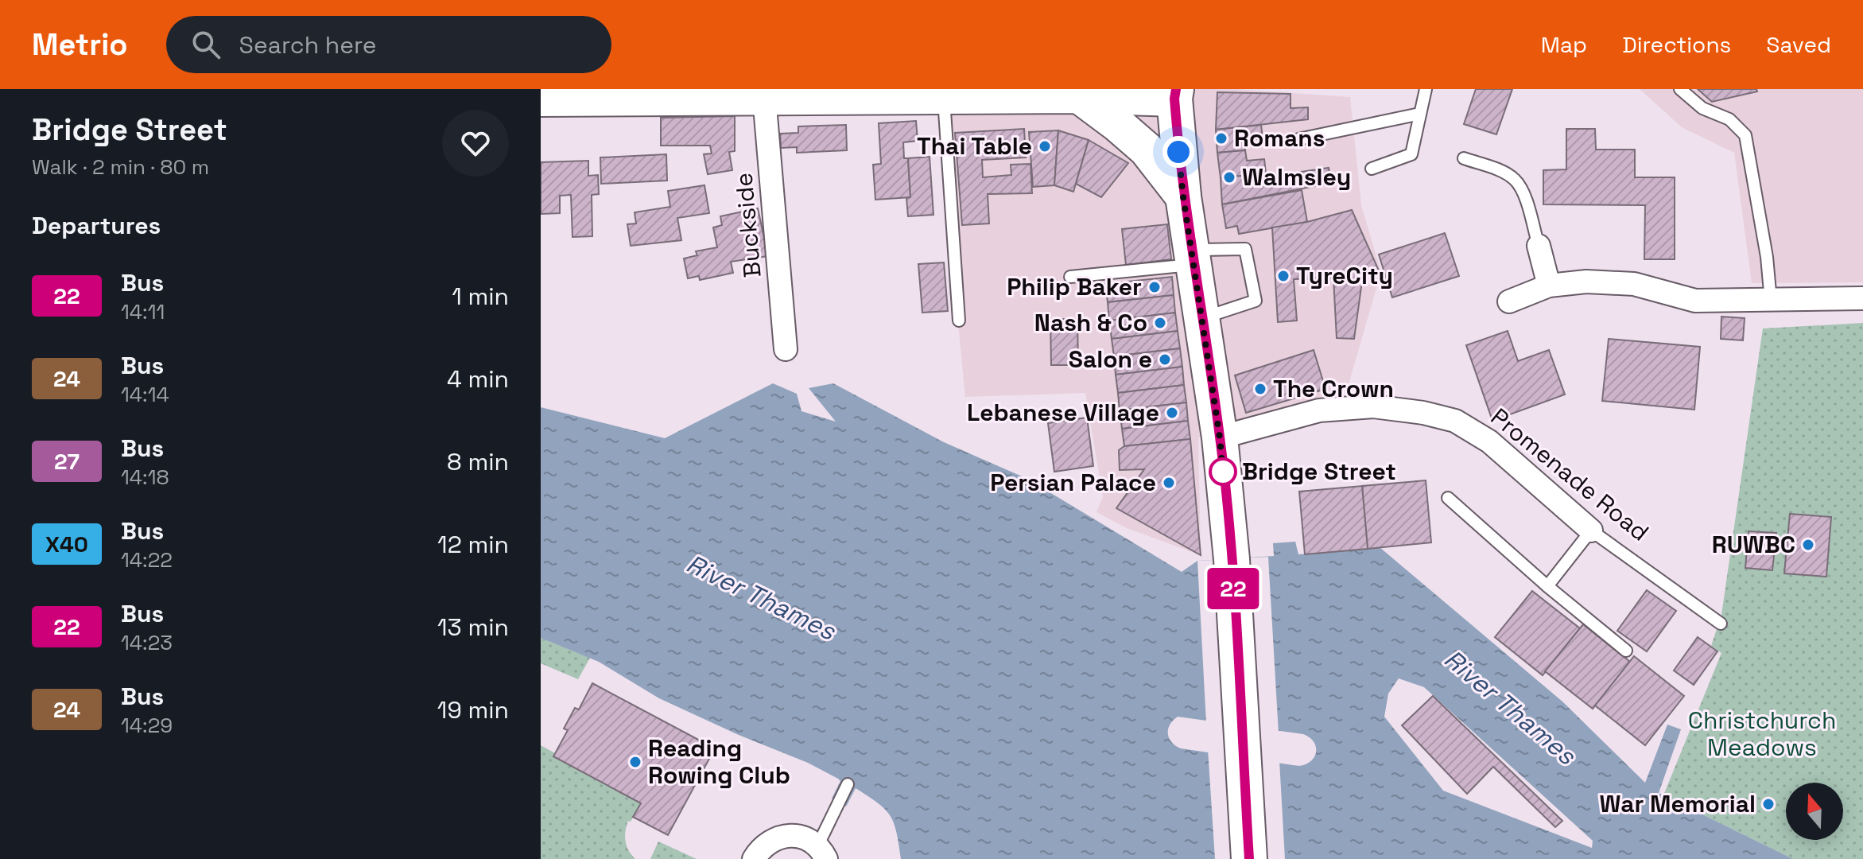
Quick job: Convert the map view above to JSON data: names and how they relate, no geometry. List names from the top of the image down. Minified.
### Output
{"streets":{"street":["Buckside","Promenade Road"]},"water":["River Thames"],"parks":["Christchurch Meadows"],"places":["Romans","Thai Table","Walmsley","TyreCity","Philip Baker","Nash & Co","Salon e","The Crown","Lebanese Village","Bridge Street","Persian Palace","RUWBC","Reading Rowing Club","War Memorial"],"lines":["bus line 22"],"north":"top","page":{"header":"Metrio","search":"Search here","nav":["Map","Directions","Saved"],"heading":[["Bridge Street","Walk · 2 min · 80 m"],"Departures"],"on_map":"22","list":[{"mark":"22","name":"Bus","note":"14:11","value":"1 min"},{"mark":"24","name":"Bus","note":"14:14","value":"4 min"},{"mark":"27","name":"Bus","note":"14:18","value":"8 min"},{"mark":"X40","name":"Bus","note":"14:22","value":"12 min"},{"mark":"22","name":"Bus","note":"14:23","value":"13 min"},{"mark":"24","name":"Bus","note":"14:29","value":"19 min"}]}}
